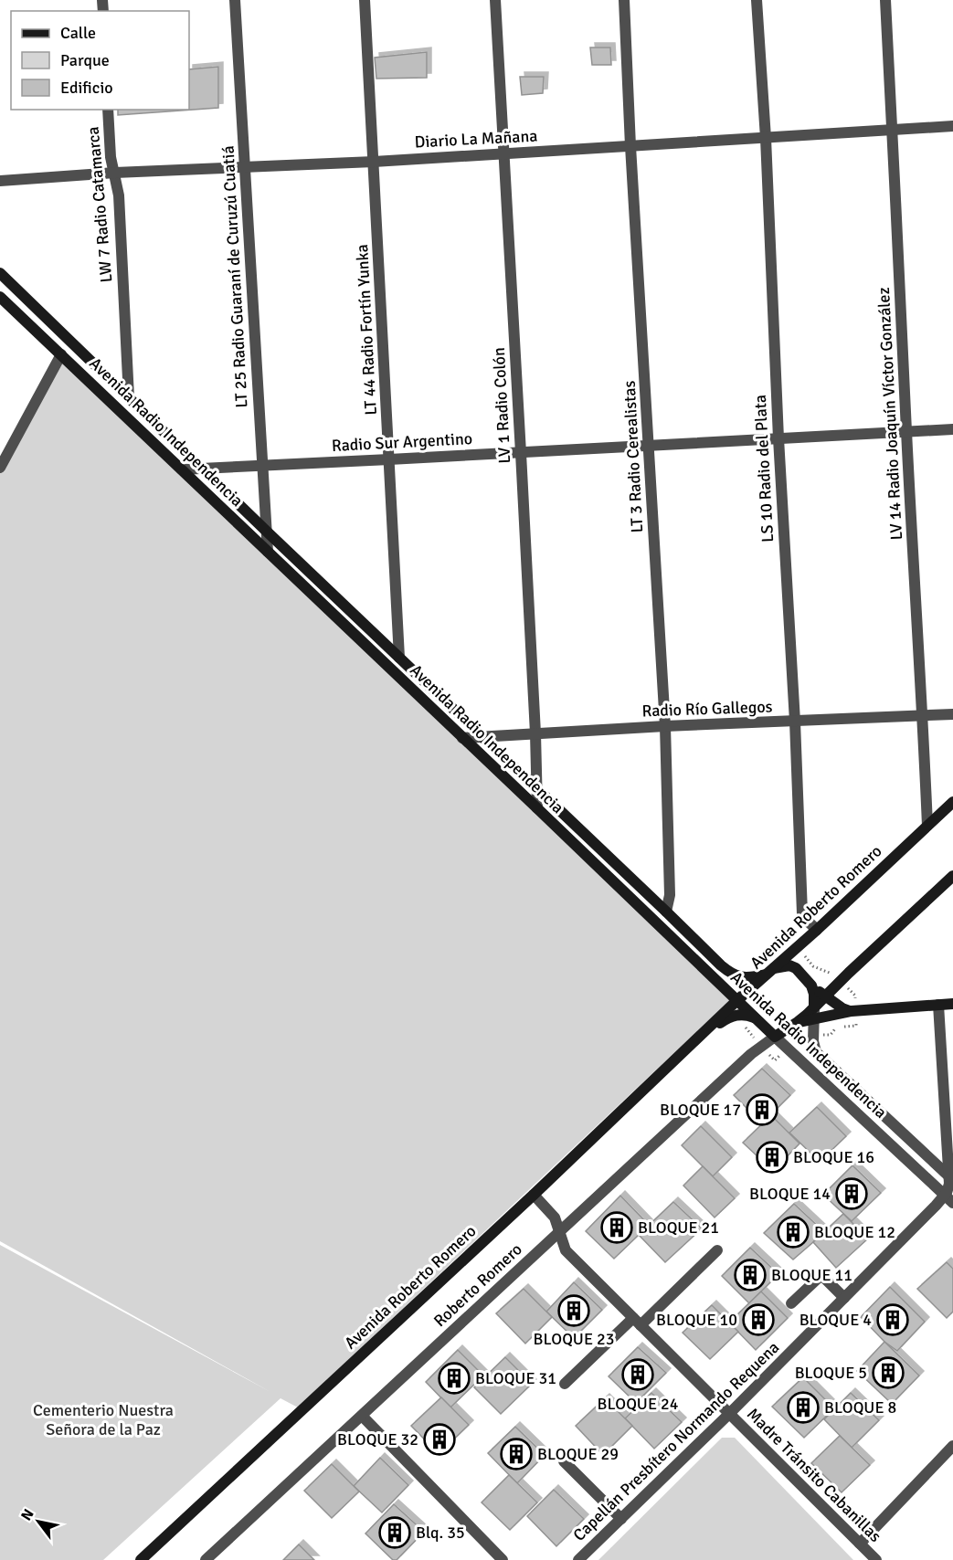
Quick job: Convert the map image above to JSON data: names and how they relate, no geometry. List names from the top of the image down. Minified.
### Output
{"streets":{"main road":["Avenida Radio Independencia","Avenida Roberto Romero"],"street":["Diario La Mañana","LW 7 Radio Catamarca","LT 25 Radio Guaraní de Curuzú Cuatiá","LT 44 Radio Fortín Yunka","LV 1 Radio Colón","LV 14 Radio Joaquín Víctor González","Radio Sur Argentino","LT 3 Radio Cerealistas","LS 10 Radio del Plata","Radio Río Gallegos","Roberto Romero","Capellán Presbítero Normando Requena","Madre Tránsito Cabanillas"]},"crossings":[["Diario La Mañana","LW 7 Radio Catamarca"],["Diario La Mañana","LT 25 Radio Guaraní de Curuzú Cuatiá"],["Diario La Mañana","LT 44 Radio Fortín Yunka"],["Diario La Mañana","LV 1 Radio Colón"],["Diario La Mañana","LV 14 Radio Joaquín Víctor González"],["Diario La Mañana","LT 3 Radio Cerealistas"],["Diario La Mañana","LS 10 Radio del Plata"],["LW 7 Radio Catamarca","Avenida Radio Independencia"],["LT 25 Radio Guaraní de Curuzú Cuatiá","Avenida Radio Independencia"],["LT 25 Radio Guaraní de Curuzú Cuatiá","Radio Sur Argentino"],["LT 44 Radio Fortín Yunka","Avenida Radio Independencia"],["LT 44 Radio Fortín Yunka","Radio Sur Argentino"],["LV 1 Radio Colón","Avenida Radio Independencia"],["LV 1 Radio Colón","Radio Sur Argentino"],["LV 1 Radio Colón","Radio Río Gallegos"],["LV 14 Radio Joaquín Víctor González","Radio Sur Argentino"],["LV 14 Radio Joaquín Víctor González","Radio Río Gallegos"],["LV 14 Radio Joaquín Víctor González","Avenida Roberto Romero"],["Avenida Radio Independencia","Radio Sur Argentino"],["Avenida Radio Independencia","LT 3 Radio Cerealistas"],["Avenida Radio Independencia","Radio Río Gallegos"],["Avenida Radio Independencia","Avenida Roberto Romero"],["Avenida Radio Independencia","Roberto Romero"],["Avenida Radio Independencia","Capellán Presbítero Normando Requena"],["Radio Sur Argentino","LT 3 Radio Cerealistas"],["Radio Sur Argentino","LS 10 Radio del Plata"],["LT 3 Radio Cerealistas","Radio Río Gallegos"],["LS 10 Radio del Plata","Radio Río Gallegos"],["LS 10 Radio del Plata","Avenida Roberto Romero"],["Avenida Roberto Romero","Roberto Romero"],["Avenida Roberto Romero","Madre Tránsito Cabanillas"],["Roberto Romero","Madre Tránsito Cabanillas"],["Capellán Presbítero Normando Requena","Madre Tránsito Cabanillas"]],"parks":["Cementerio Nuestra Señora de la Paz"],"places":{"building":["BLOQUE 17","BLOQUE 16","BLOQUE 14","BLOQUE 21","BLOQUE 12","BLOQUE 11","BLOQUE 23","BLOQUE 10","BLOQUE 4","BLOQUE 5","BLOQUE 24","BLOQUE 31","BLOQUE 8","BLOQUE 32","BLOQUE 29","Blq. 35"]},"legend":["Calle","Parque","Edificio"],"north":"top left"}
